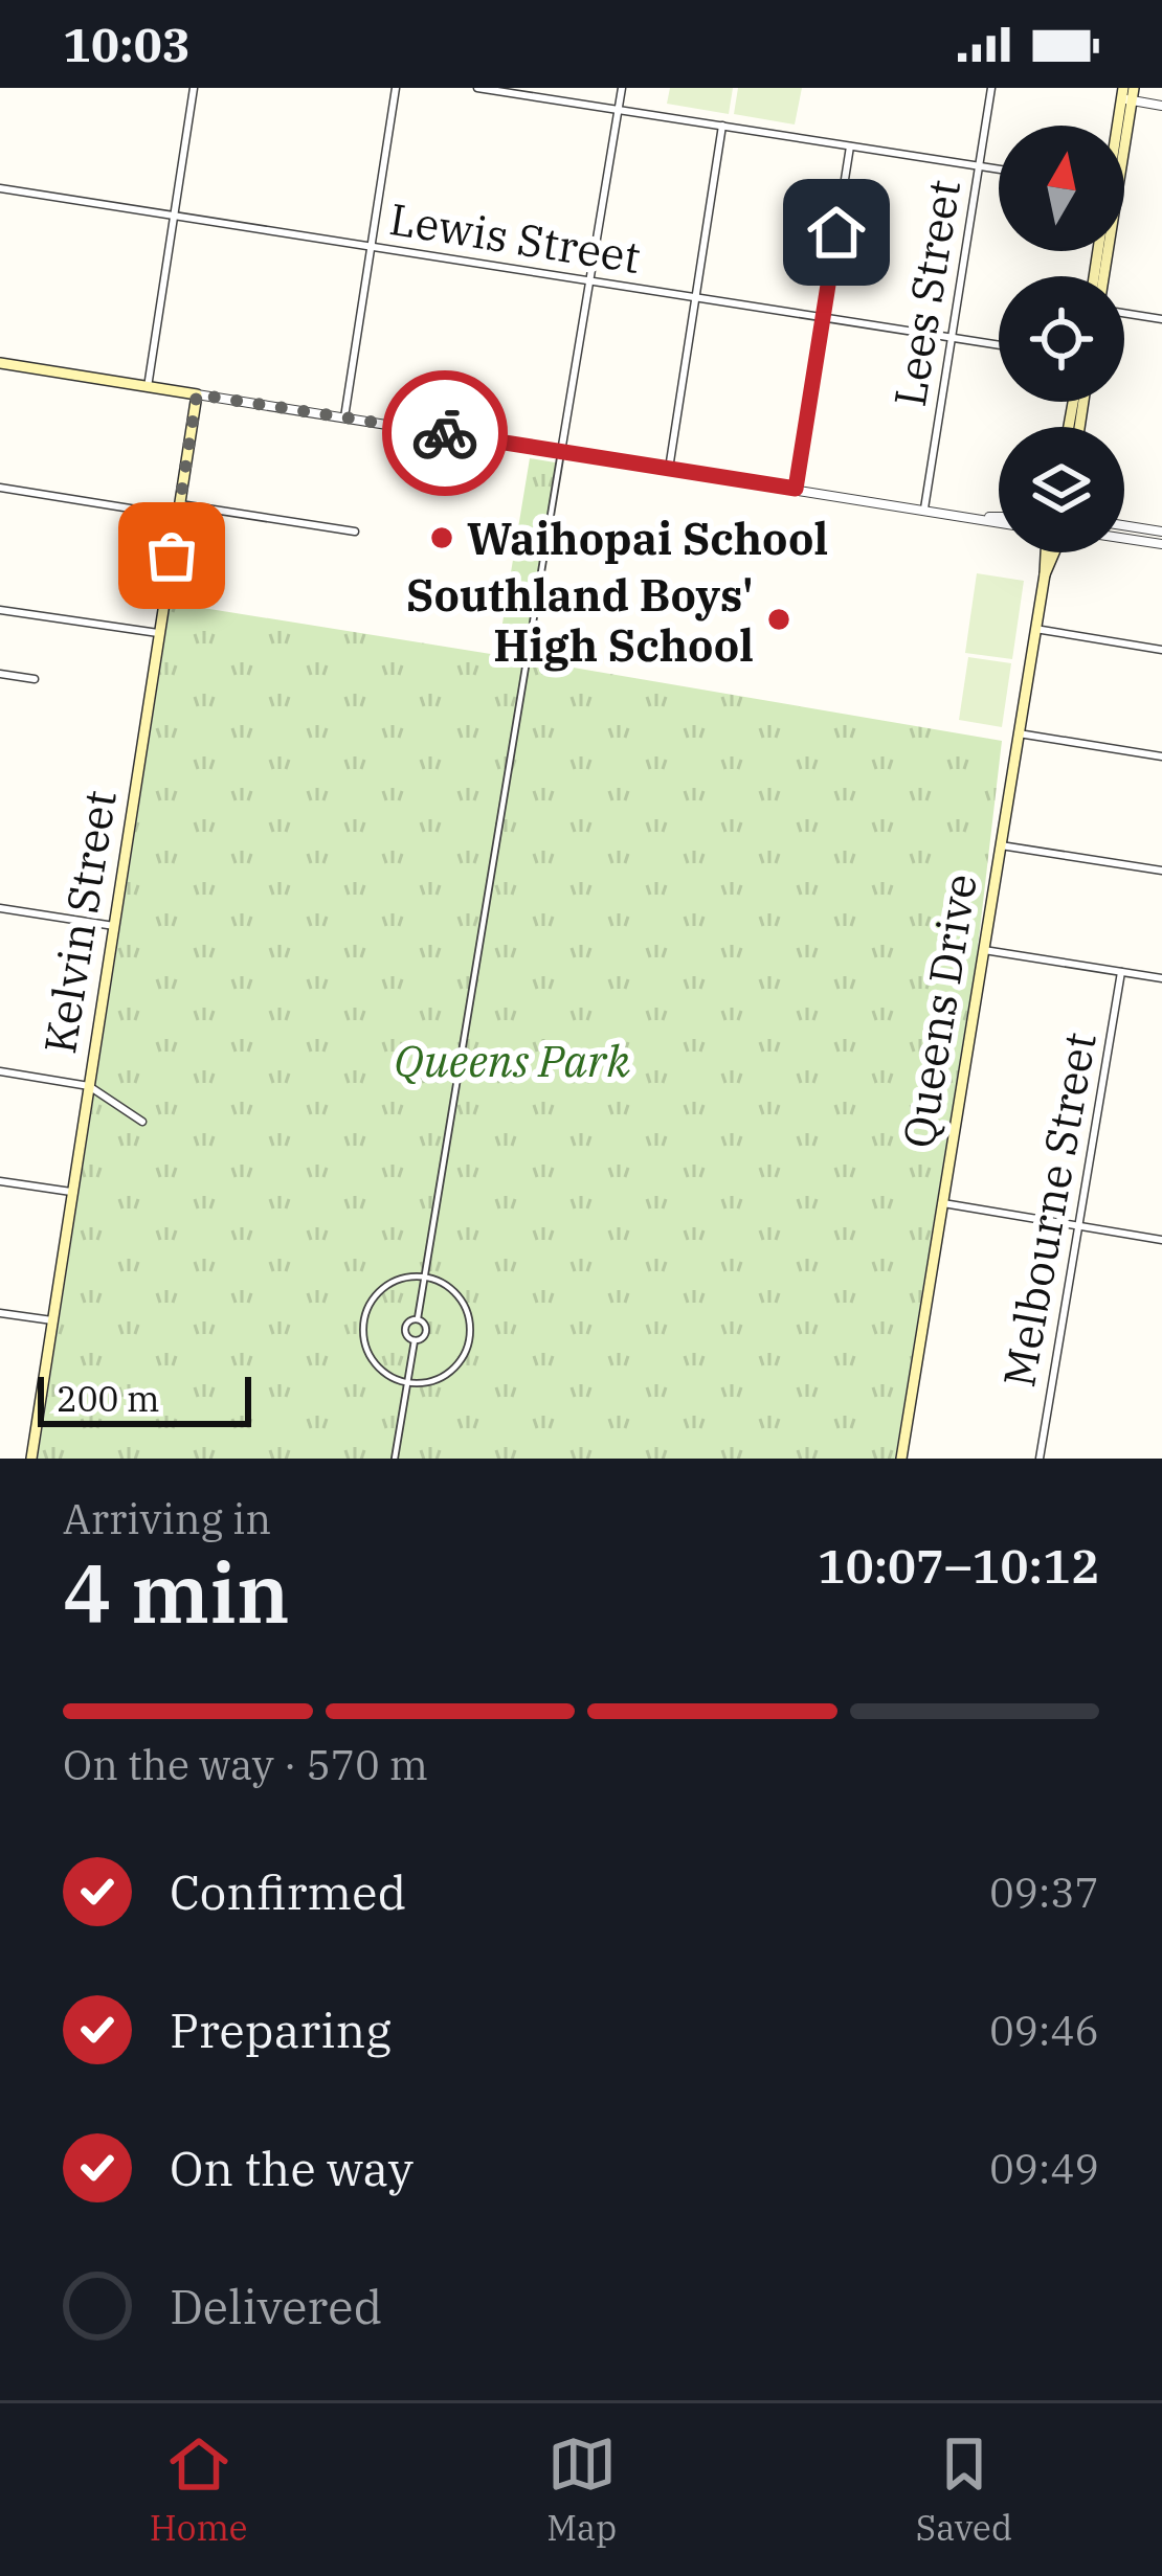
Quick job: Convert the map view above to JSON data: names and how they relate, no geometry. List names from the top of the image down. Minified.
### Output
{"streets":{"main road":["Kelvin Street","Queens Drive"],"street":["Lewis Street","Lees Street","Melbourne Street"]},"crossings":[["Lewis Street","Lees Street"]],"parks":["Queens Park"],"places":["Waihopai School","Southland Boys' High School"],"scale_bar":"200 m","north":"top","page":{"status":"10:03","scale":"200 m","heading":["4 min","Arriving in","10:07–10:12"],"bar":"On the way · 570 m","list":[["Confirmed","09:37"],["Preparing","09:46"],["On the way","09:49"],"Delivered"],"tabs":["Home","Map","Saved"]}}
